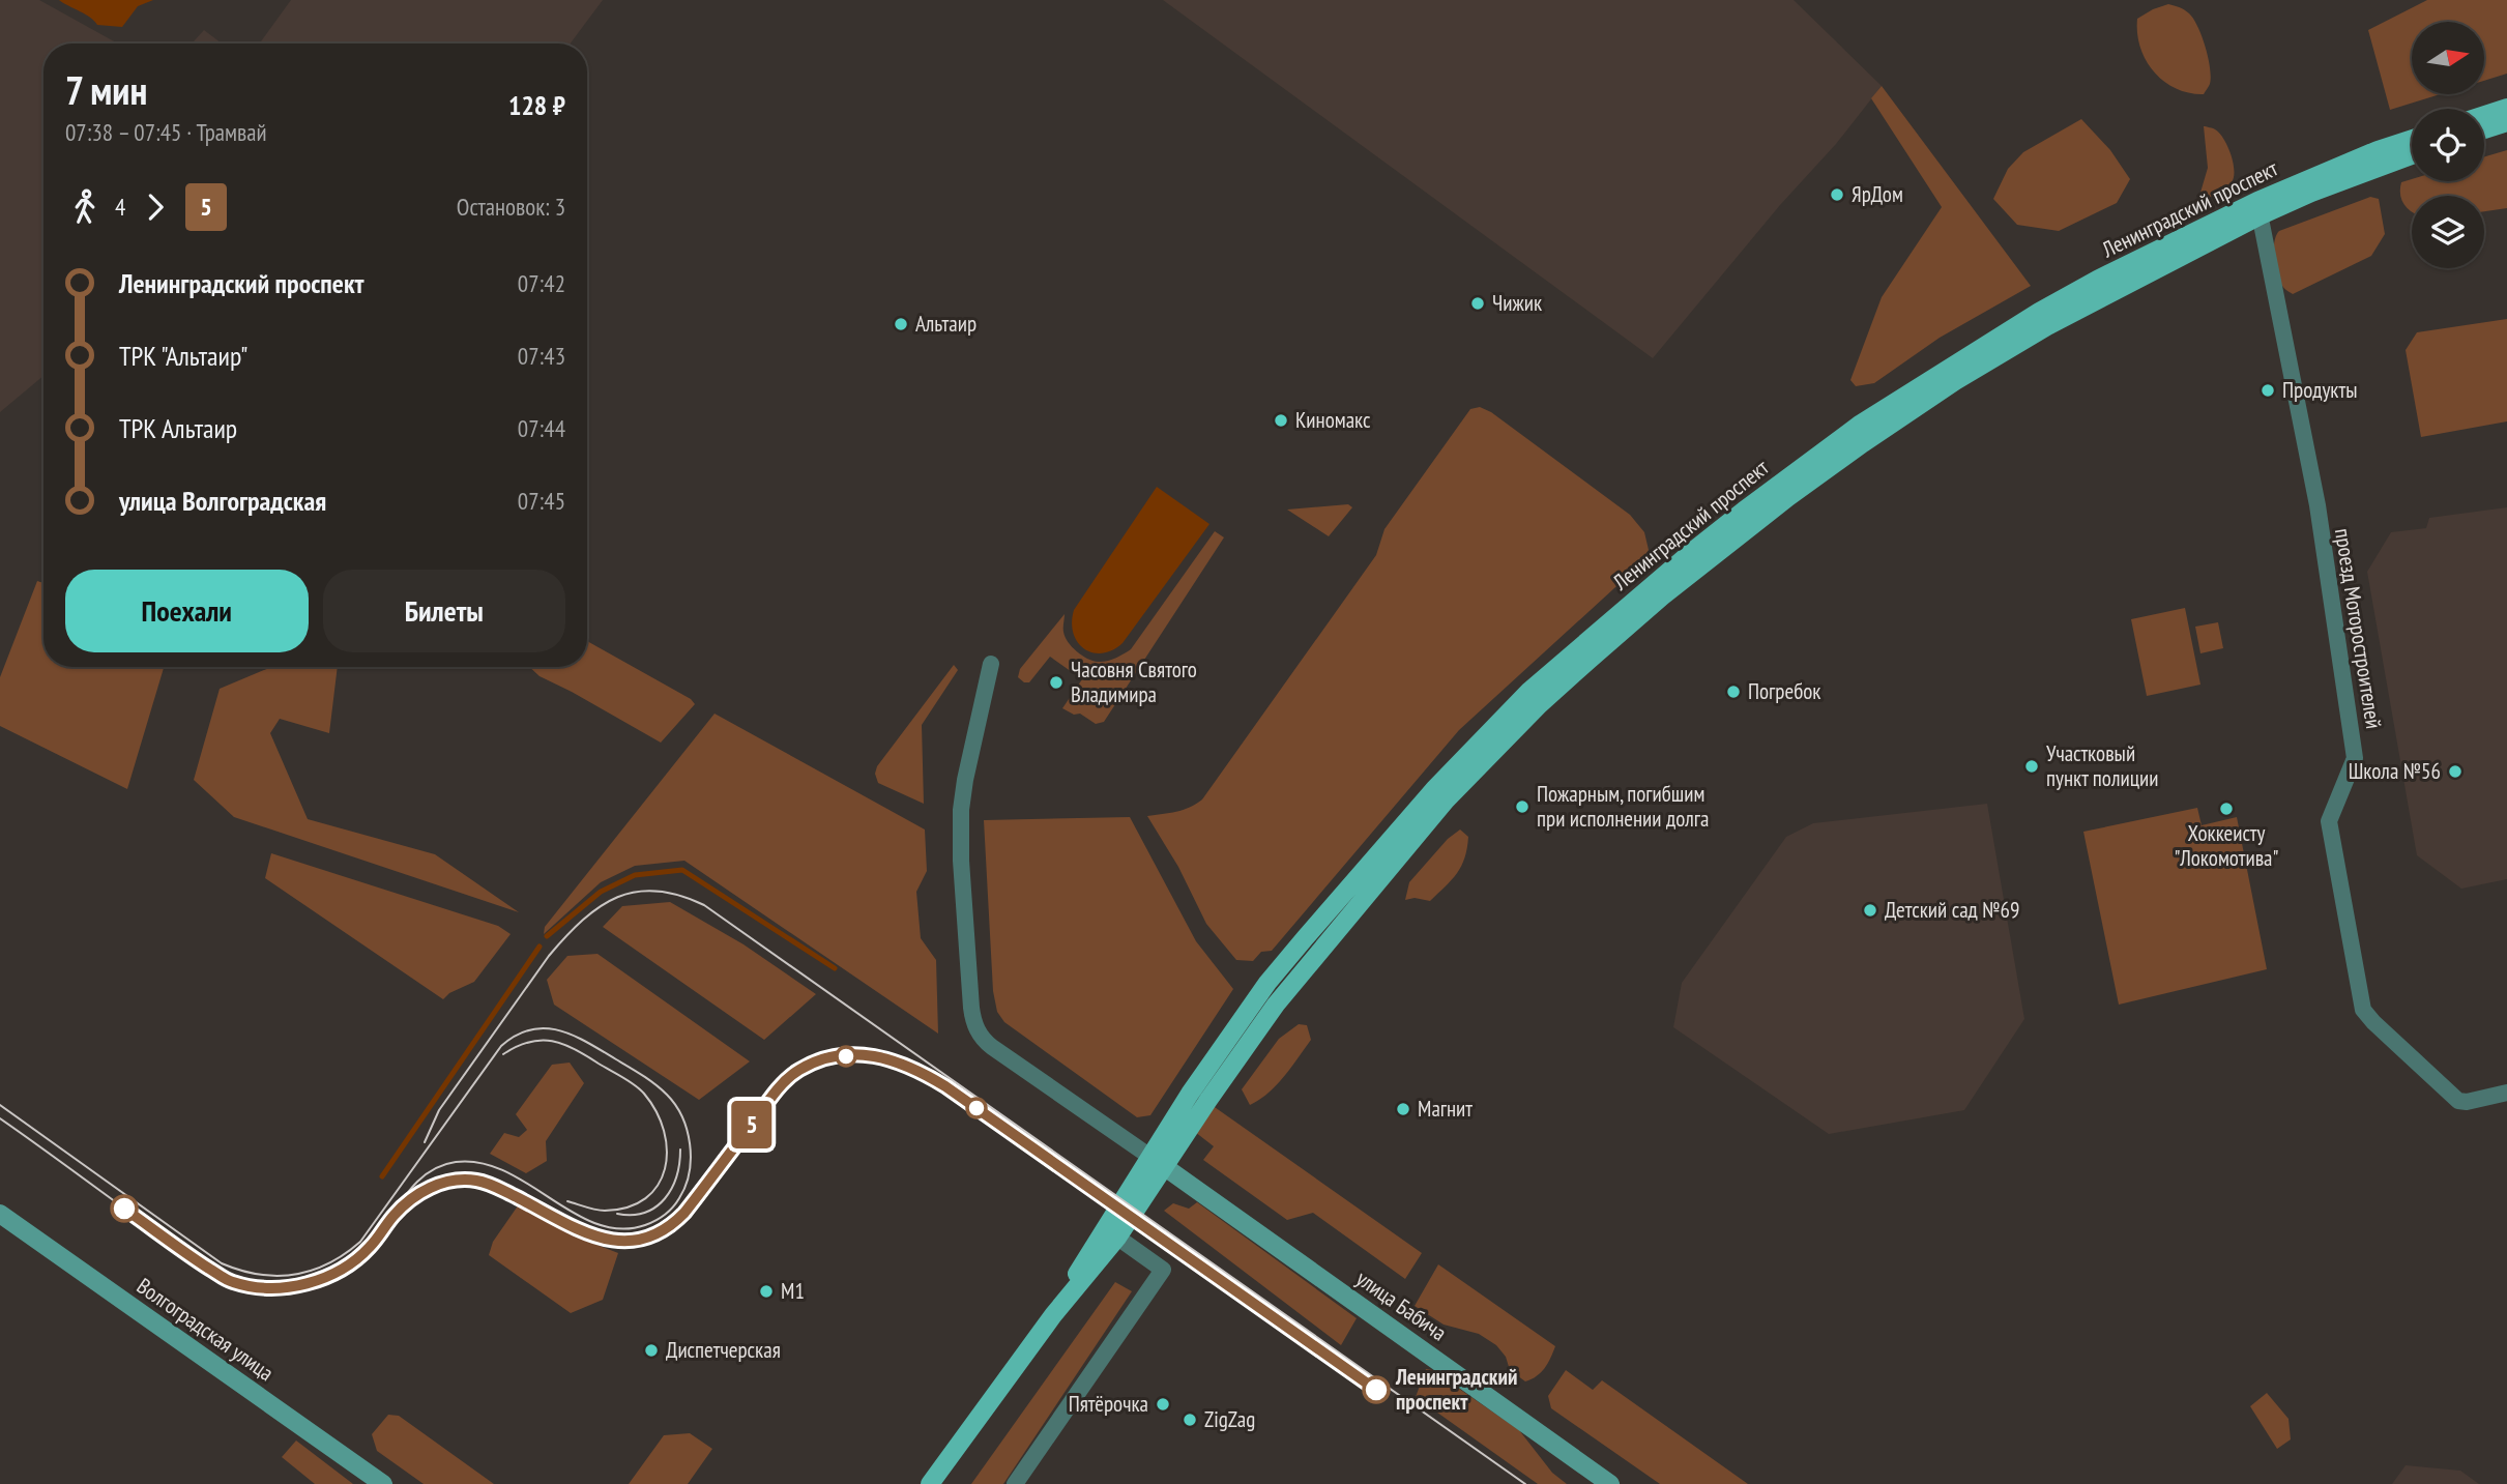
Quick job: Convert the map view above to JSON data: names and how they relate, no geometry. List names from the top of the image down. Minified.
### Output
{"streets":{"main road":["Ленинградский проспект"],"street":["проезд Моторостроителей","улица Бабича","Волгоградская улица"]},"crossings":[["Ленинградский проспект","проезд Моторостроителей"],["Ленинградский проспект","улица Бабича"]],"places":["ЯрДом","Чижик","Альтаир","Продукты","Киномакс","Часовня Святого Владимира","Погребок","Участковый пункт полиции","Школа №56","Пожарным, погибшим при исполнении долга","Хоккеисту \"Локомотива\"","Детский сад №69","Магнит","М1","Диспетчерская","Ленинградский проспект","Пятёрочка","ZigZag"],"lines":["tram line 5"],"north":"right","page":{"on_map":"5","heading":["7 мин","07:38 – 07:45 · Трамвай","128 ₽"],"legs":["4","5","Остановок: 3"],"list":[{"name":"Ленинградский проспект","value":"07:42"},{"name":"ТРК \"Альтаир\"","value":"07:43"},{"name":"ТРК Альтаир","value":"07:44"},{"name":"улица Волгоградская","value":"07:45"}],"buttons":["Поехали","Билеты"]}}
